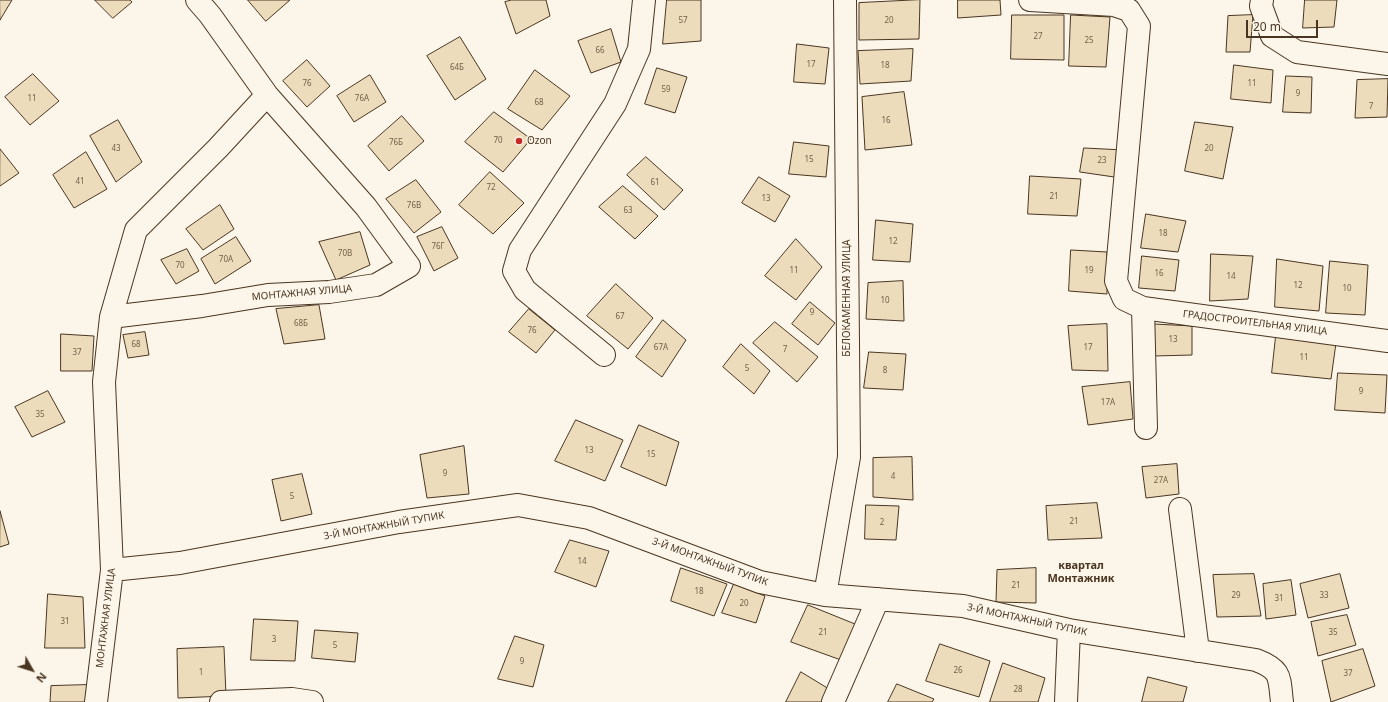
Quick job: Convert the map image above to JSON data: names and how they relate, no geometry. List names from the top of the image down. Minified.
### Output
{"streets":{"street":["МОНТАЖНАЯ УЛИЦА","БЕЛОКАМЕННАЯ УЛИЦА","ГРАДОСТРОИТЕЛЬНАЯ УЛИЦА","3-Й МОНТАЖНЫЙ ТУПИК"]},"crossings":[["МОНТАЖНАЯ УЛИЦА","3-Й МОНТАЖНЫЙ ТУПИК"],["БЕЛОКАМЕННАЯ УЛИЦА","3-Й МОНТАЖНЫЙ ТУПИК"]],"districts":["квартал Монтажник"],"places":["Ozon"],"house_numbers":["57","20","27","25","66","17","18","64Б","76","11","59","9","11","76А","68","7","16","70","76Б","43","20","15","23","41","61","72","21","13","76В","63","18","12","76Г","70В","70А","70","11","19","16","14","12","10","10","9","67","68Б","76","13","68","67А","17","7","37","11","5","8","9","17А","35","13","15","9","4","27А","5","21","2","14","21","18","29","33","31","20","31","21","35","3","5","9","26","1","37","28"],"scale_bar":"20 m","north":"bottom right"}
